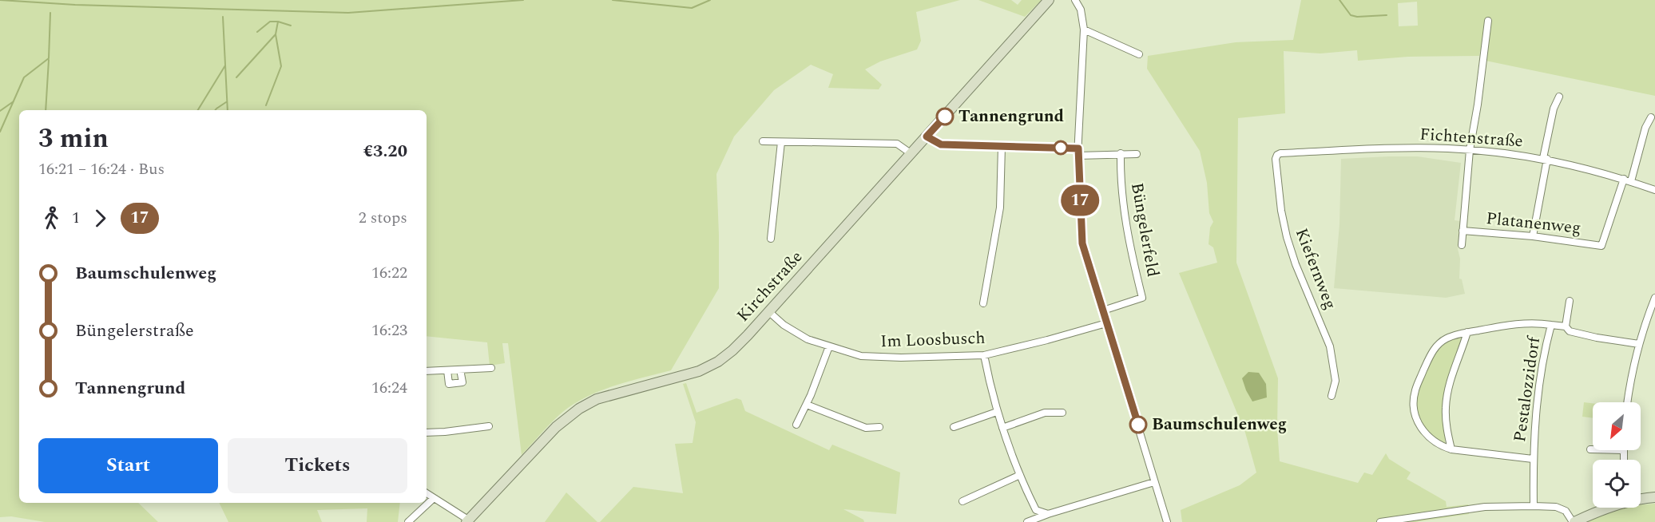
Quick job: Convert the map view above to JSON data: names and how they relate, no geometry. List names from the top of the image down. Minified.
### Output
{"streets":{"street":["Fichtenstraße","Platanenweg","Büngelerfeld","Kiefernweg","Kirchstraße","Im Loosbusch","Pestalozzidorf"]},"crossings":[["Fichtenstraße","Platanenweg"],["Fichtenstraße","Kiefernweg"],["Kirchstraße","Im Loosbusch"]],"places":["Tannengrund","Baumschulenweg"],"lines":["bus line 17"],"north":"bottom left","page":{"on_map":"17","heading":["3 min","16:21 – 16:24 · Bus","€3.20"],"legs":["1","17","2 stops"],"list":[{"name":"Baumschulenweg","value":"16:22"},{"name":"Büngelerstraße","value":"16:23"},{"name":"Tannengrund","value":"16:24"}],"buttons":["Start","Tickets"]}}
